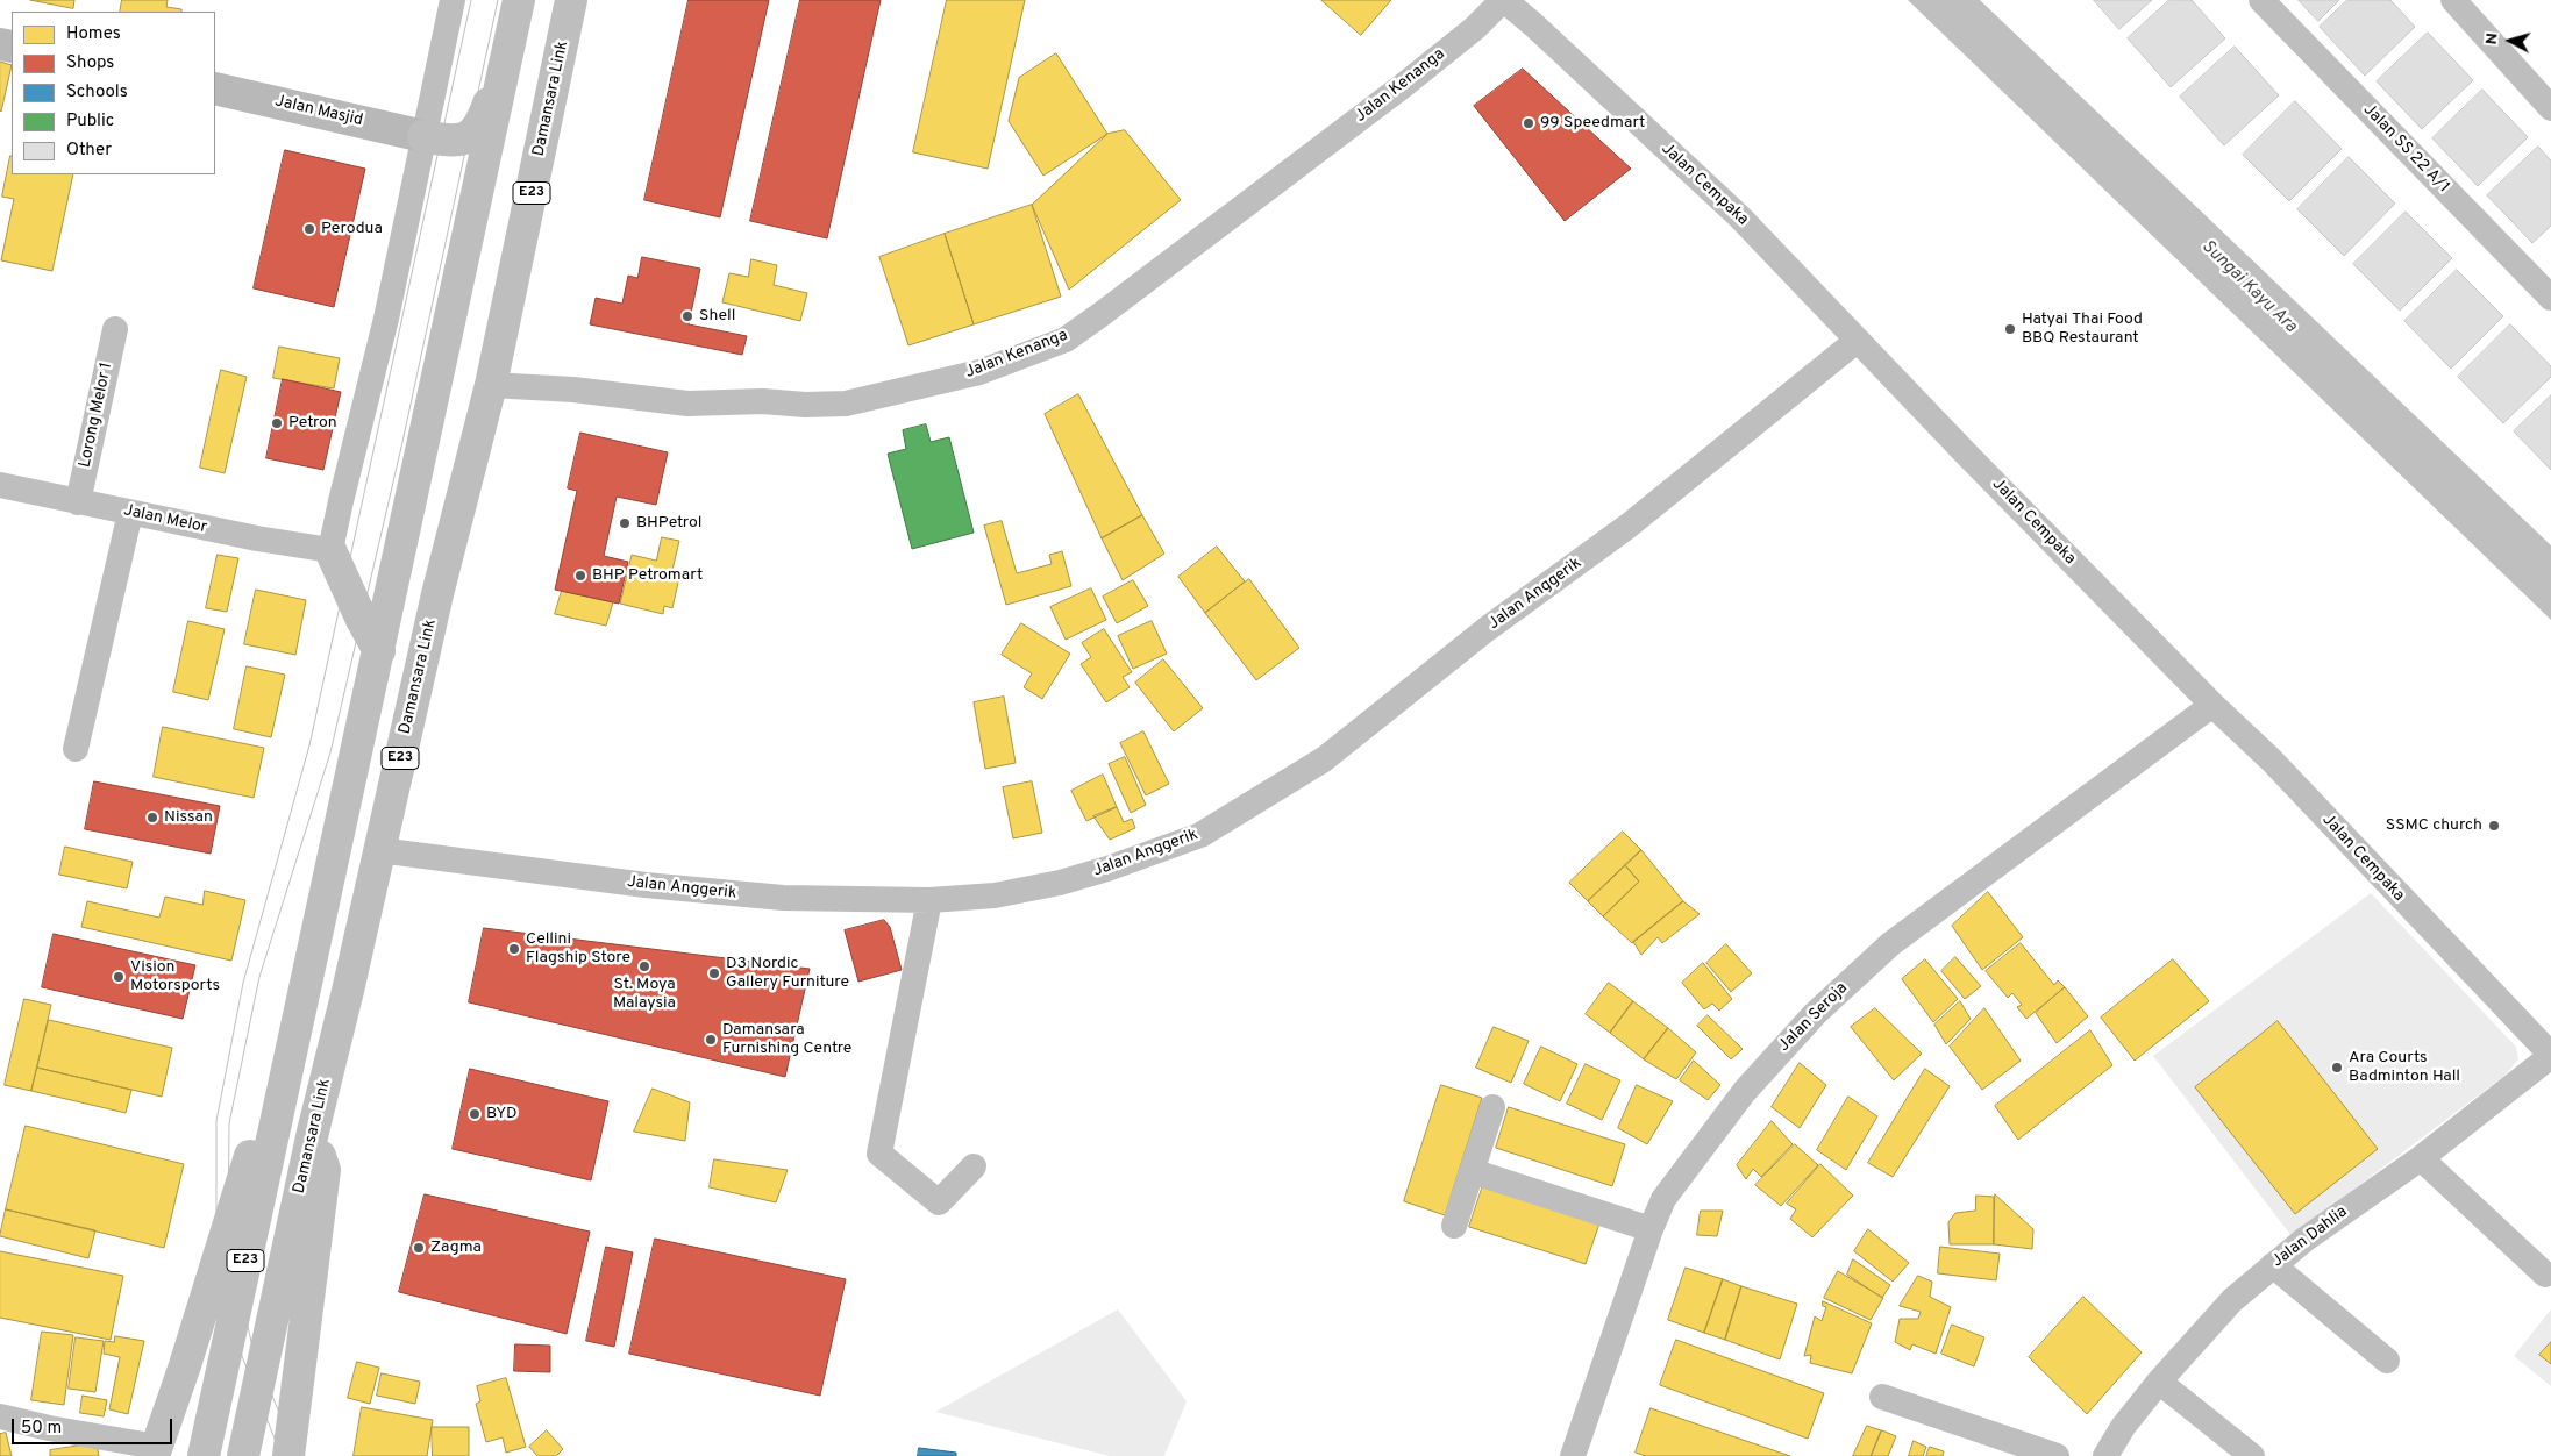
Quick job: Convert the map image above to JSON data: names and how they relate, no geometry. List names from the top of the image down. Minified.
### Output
{"streets":{"highway":["Damansara Link","E23"],"street":["Jalan Kenanga","Jalan Masjid","Jalan SS 22 A/1","Jalan Cempaka","Lorong Melor 1","Jalan Melor","Jalan Anggerik","Jalan Seroja","Jalan Dahlia"]},"crossings":[["Jalan Kenanga","Damansara Link"],["Jalan Kenanga","Jalan Cempaka"],["Damansara Link","Jalan Anggerik"],["Jalan Cempaka","Jalan Anggerik"],["Jalan Cempaka","Jalan Seroja"],["Jalan Cempaka","Jalan Dahlia"],["Lorong Melor 1","Jalan Melor"]],"water":["Sungai Kayu Ara"],"places":["99 Speedmart","Perodua","Shell","Hatyai Thai Food BBQ Restaurant","Petron","BHPetrol","BHP Petromart","Nissan","SSMC church","Cellini Flagship Store","St. Moya Malaysia","D3 Nordic Gallery Furniture","Vision Motorsports","Damansara Furnishing Centre","Ara Courts Badminton Hall","BYD","Zagma"],"legend":["Homes","Shops","Schools","Public","Other"],"scale_bar":"50 m","north":"left"}
